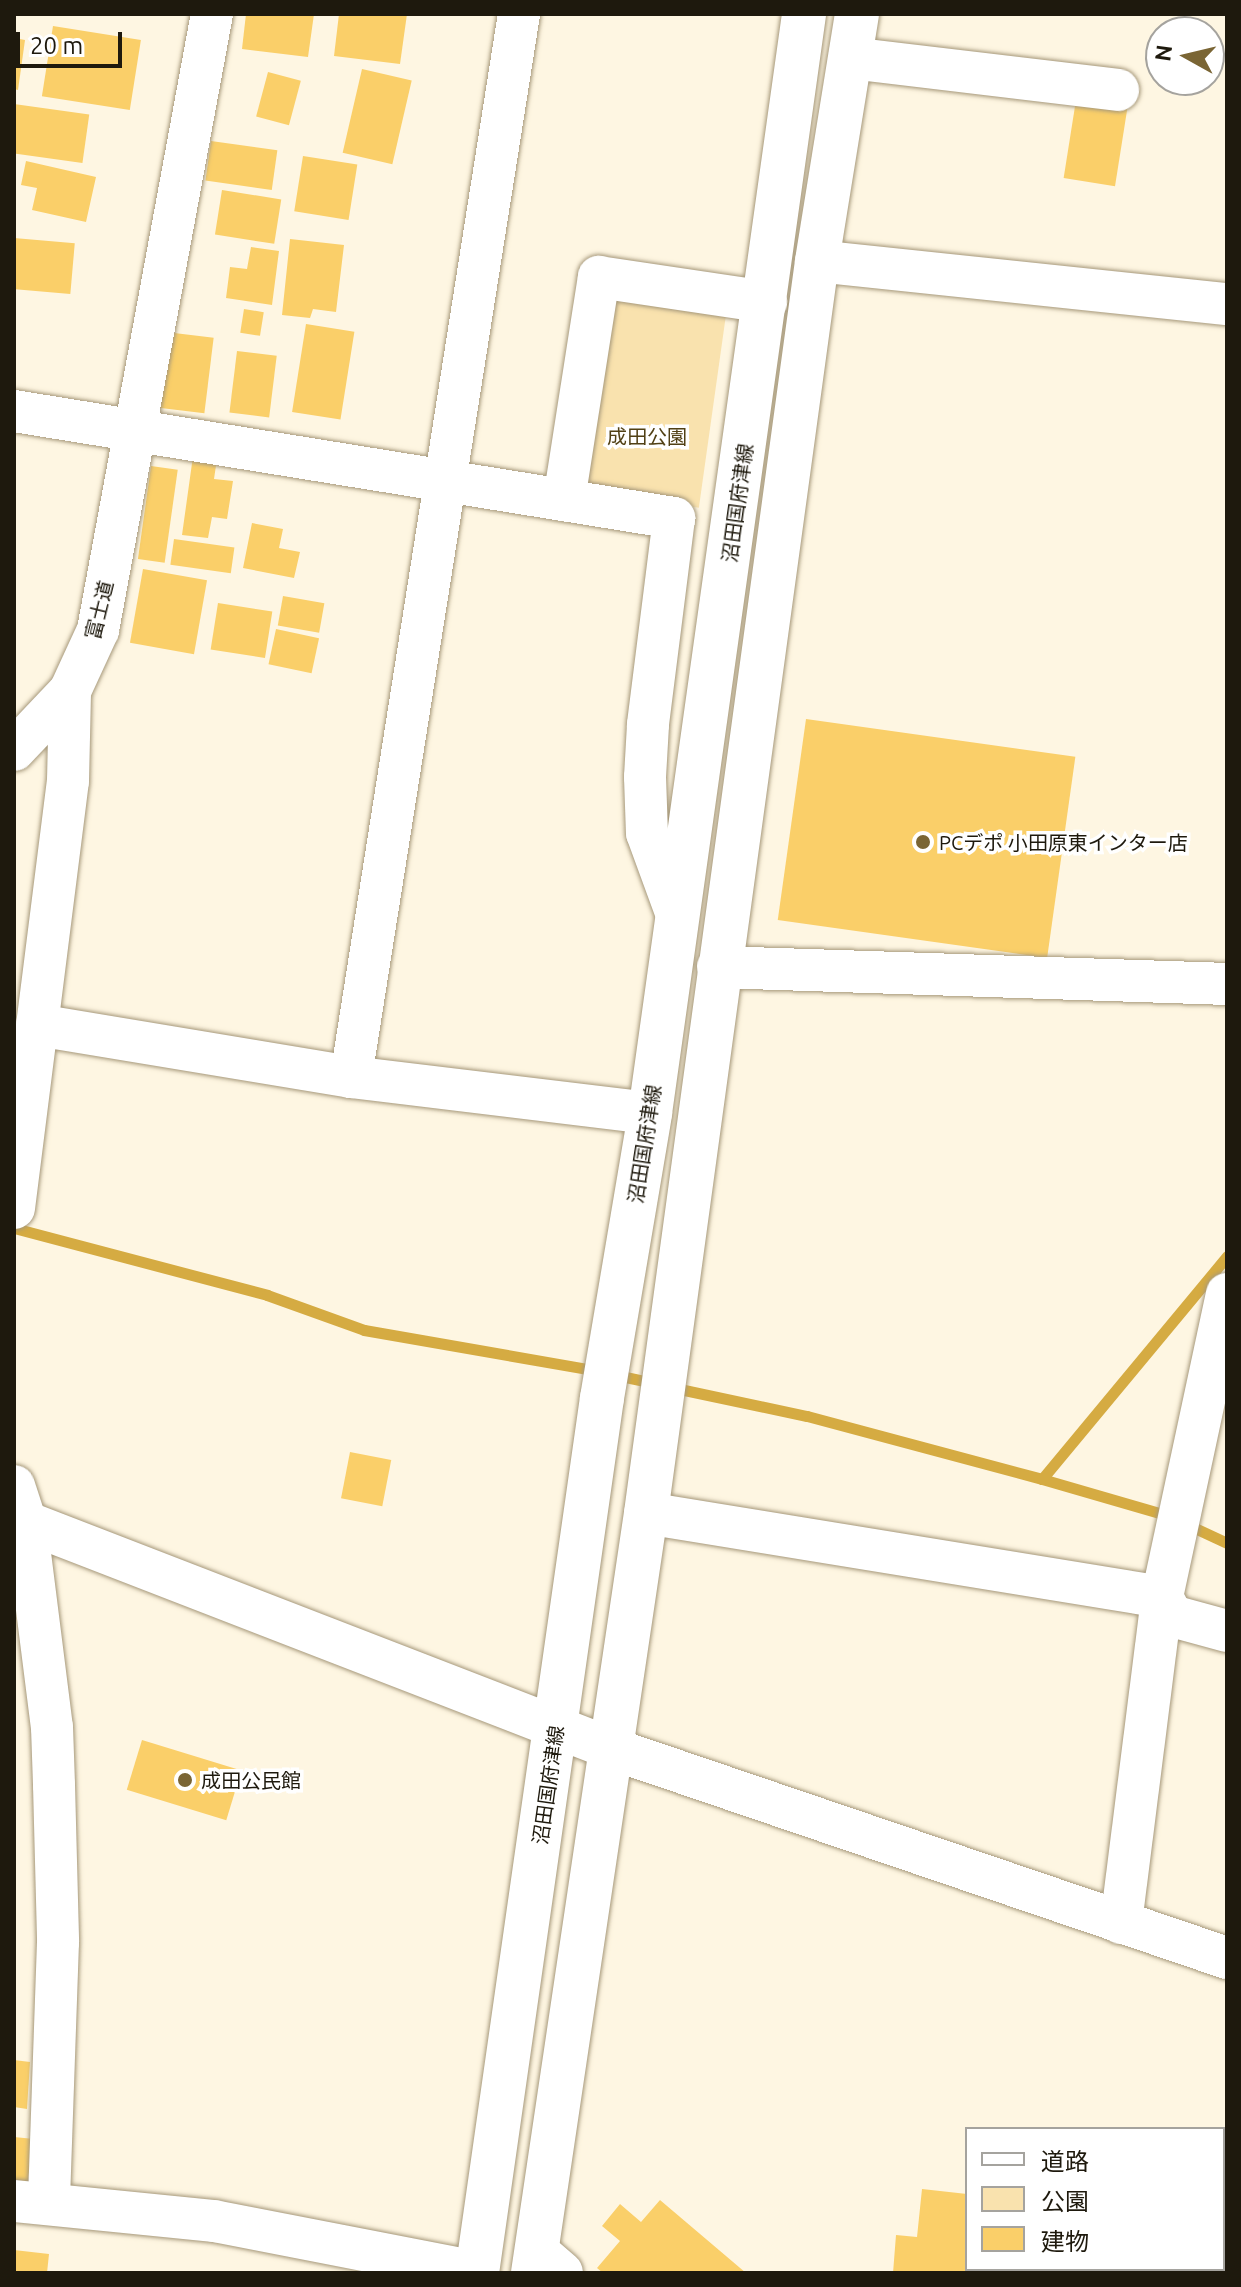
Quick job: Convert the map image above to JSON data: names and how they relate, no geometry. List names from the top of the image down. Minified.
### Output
{"streets":{"main road":["沼田国府津線"],"street":["富士道"]},"parks":["成田公園"],"places":["PCデポ 小田原東インター店","成田公民館"],"legend":["道路","公園","建物"],"scale_bar":"20 m","north":"left"}
